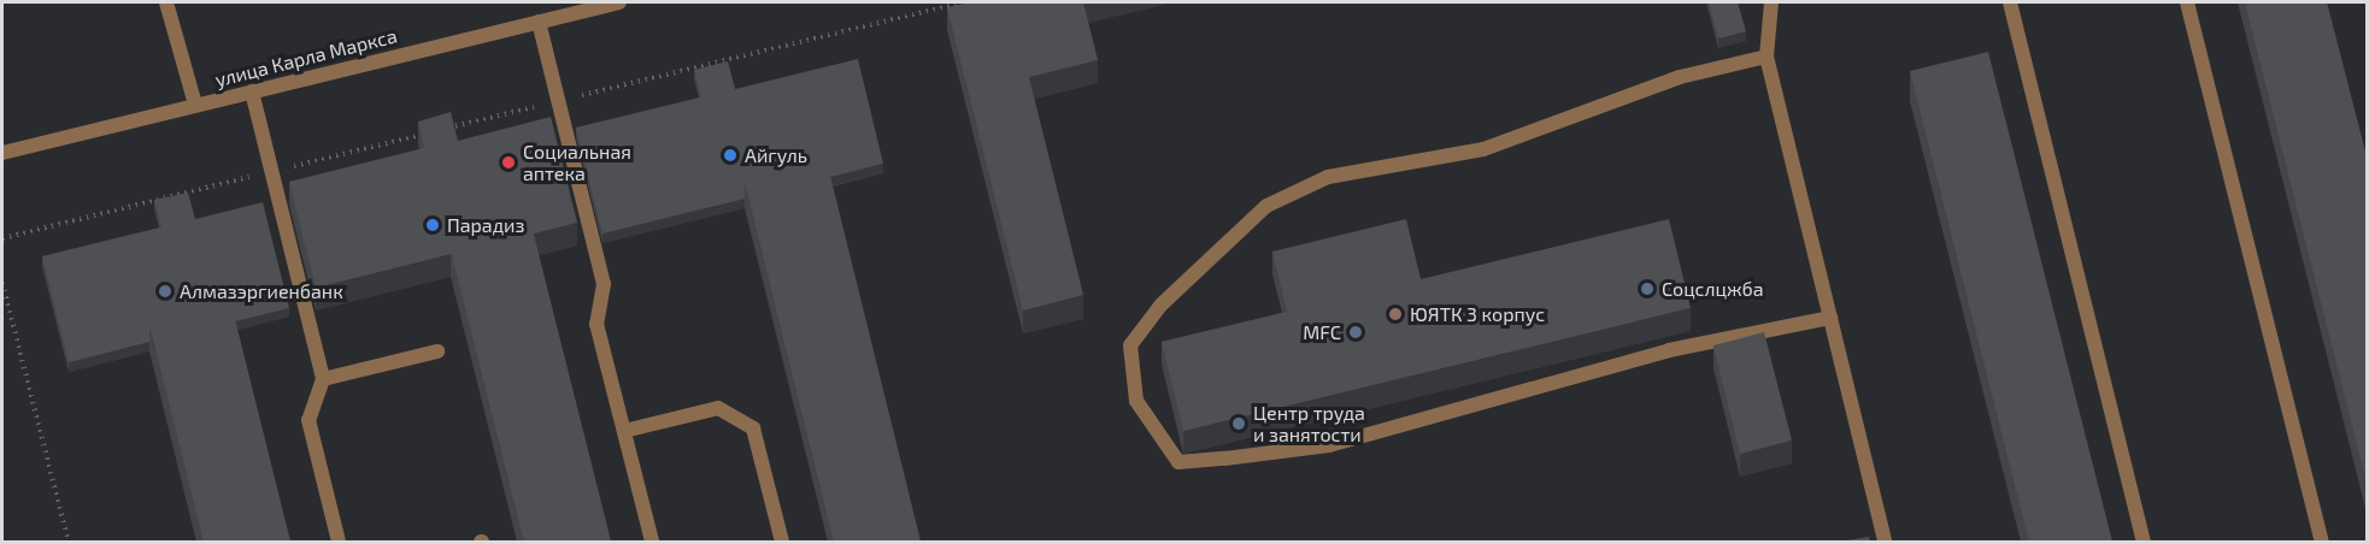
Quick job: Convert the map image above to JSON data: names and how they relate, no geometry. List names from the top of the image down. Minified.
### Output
{"streets":{"street":["улица Карла Маркса"]},"places":["Айгуль","Социальная аптека","Парадиз","Соцслцжба","Алмазэргиенбанк","ЮЯТК 3 корпус","MFC","Центр труда и занятости"]}
